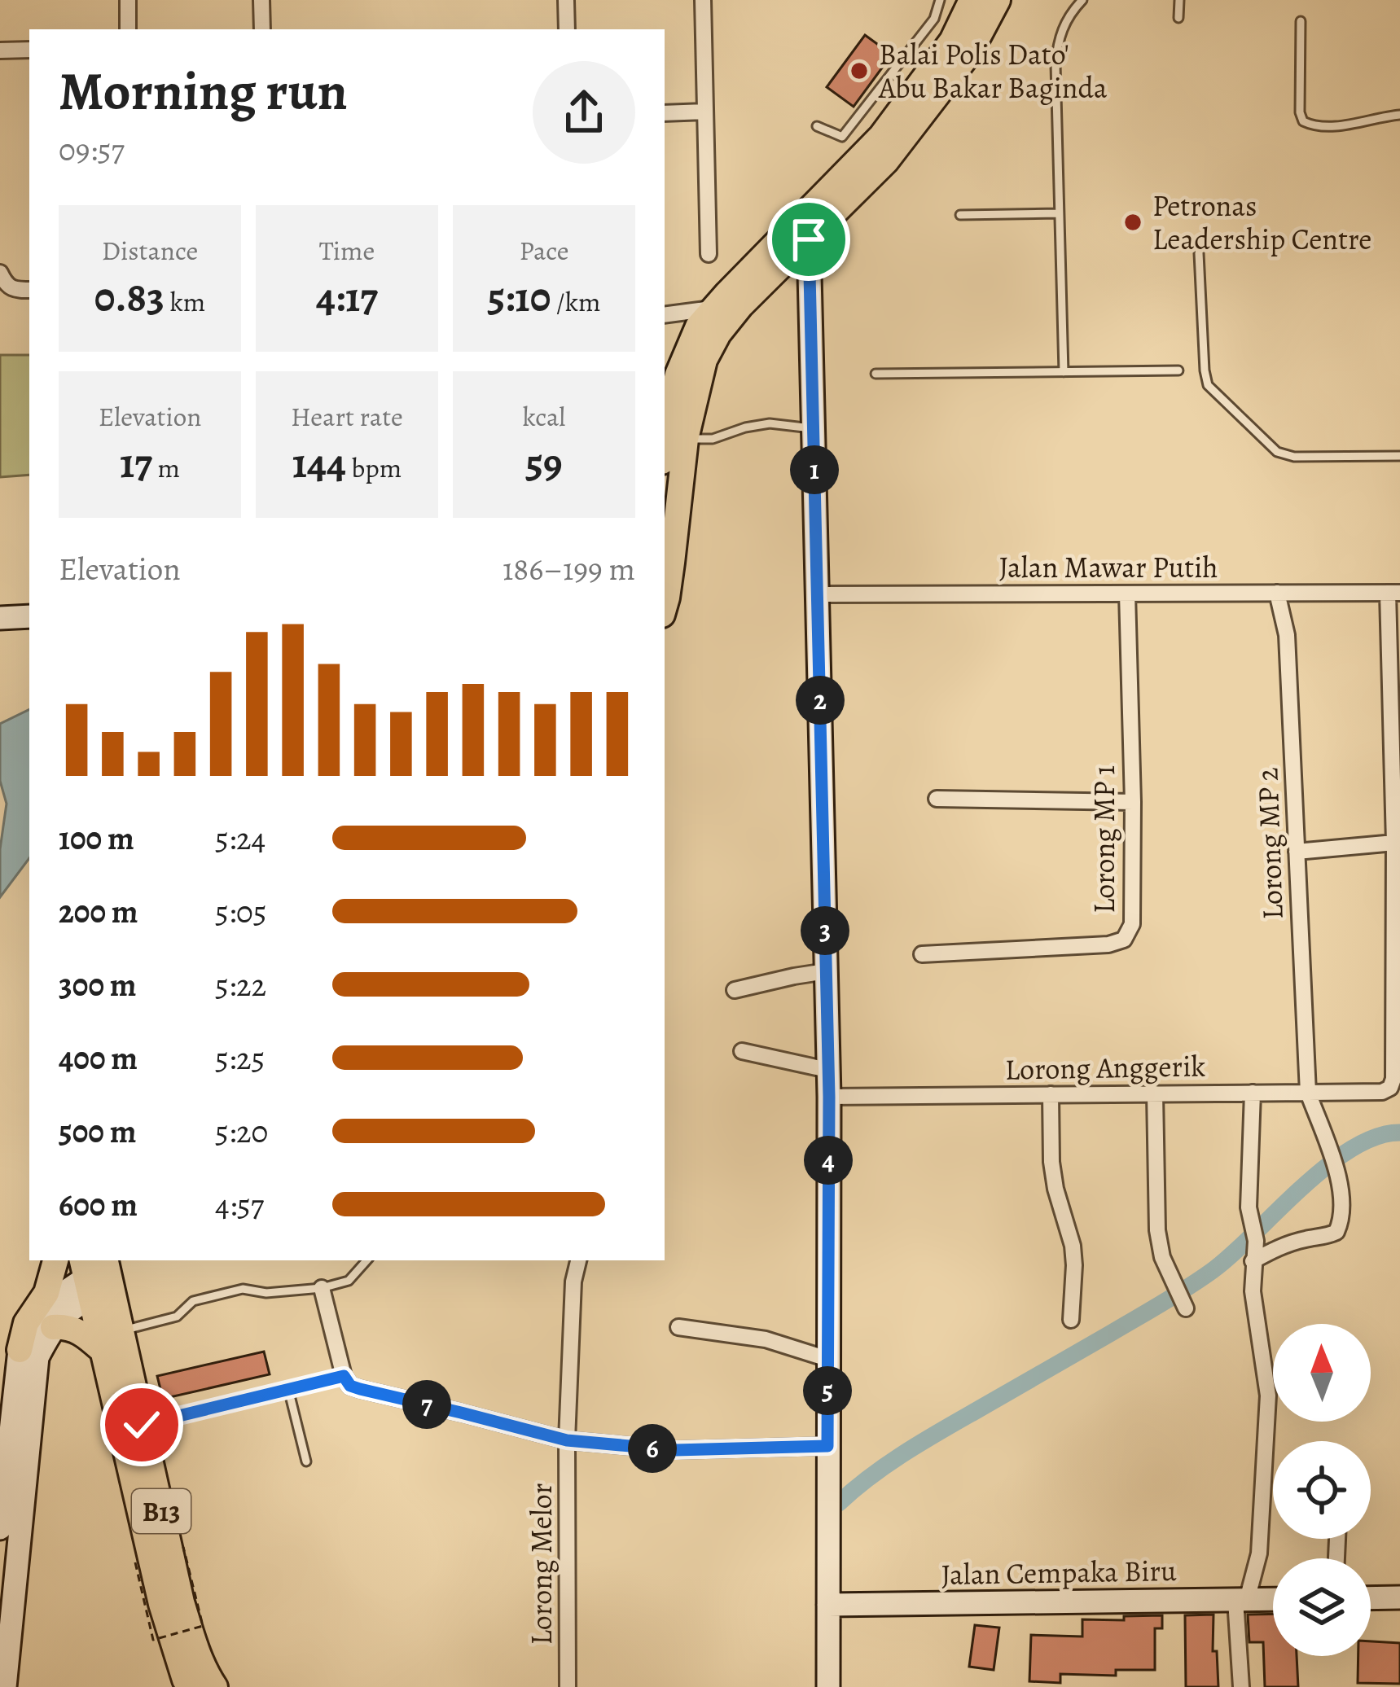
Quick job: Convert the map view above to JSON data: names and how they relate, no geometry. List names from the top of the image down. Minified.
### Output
{"streets":{"main road":["B13"],"street":["Jalan Mawar Putih","Lorong MP 1","Lorong MP 2","Lorong Anggerik","Lorong Melor","Jalan Cempaka Biru"]},"crossings":[["Jalan Mawar Putih","Lorong MP 1"],["Jalan Mawar Putih","Lorong MP 2"],["Lorong MP 2","Lorong Anggerik"]],"places":["Balai Polis Dato' Abu Bakar Baginda","Petronas Leadership Centre"],"north":"top","page":{"heading":["Morning run","09:57"],"stats":[["Distance","0.83 km"],["Time","4:17"],["Pace","5:10 /km"],["Elevation","17 m"],["Heart rate","144 bpm"],["kcal","59"]],"pins":["1","2","3","4","5","7","6"],"chart":["Elevation","186–199 m"],"list":[{"name":"100 m","note":"5:24"},{"name":"200 m","note":"5:05"},{"name":"300 m","note":"5:22"},{"name":"400 m","note":"5:25"},{"name":"500 m","note":"5:20"},{"name":"600 m","note":"4:57"}]}}
